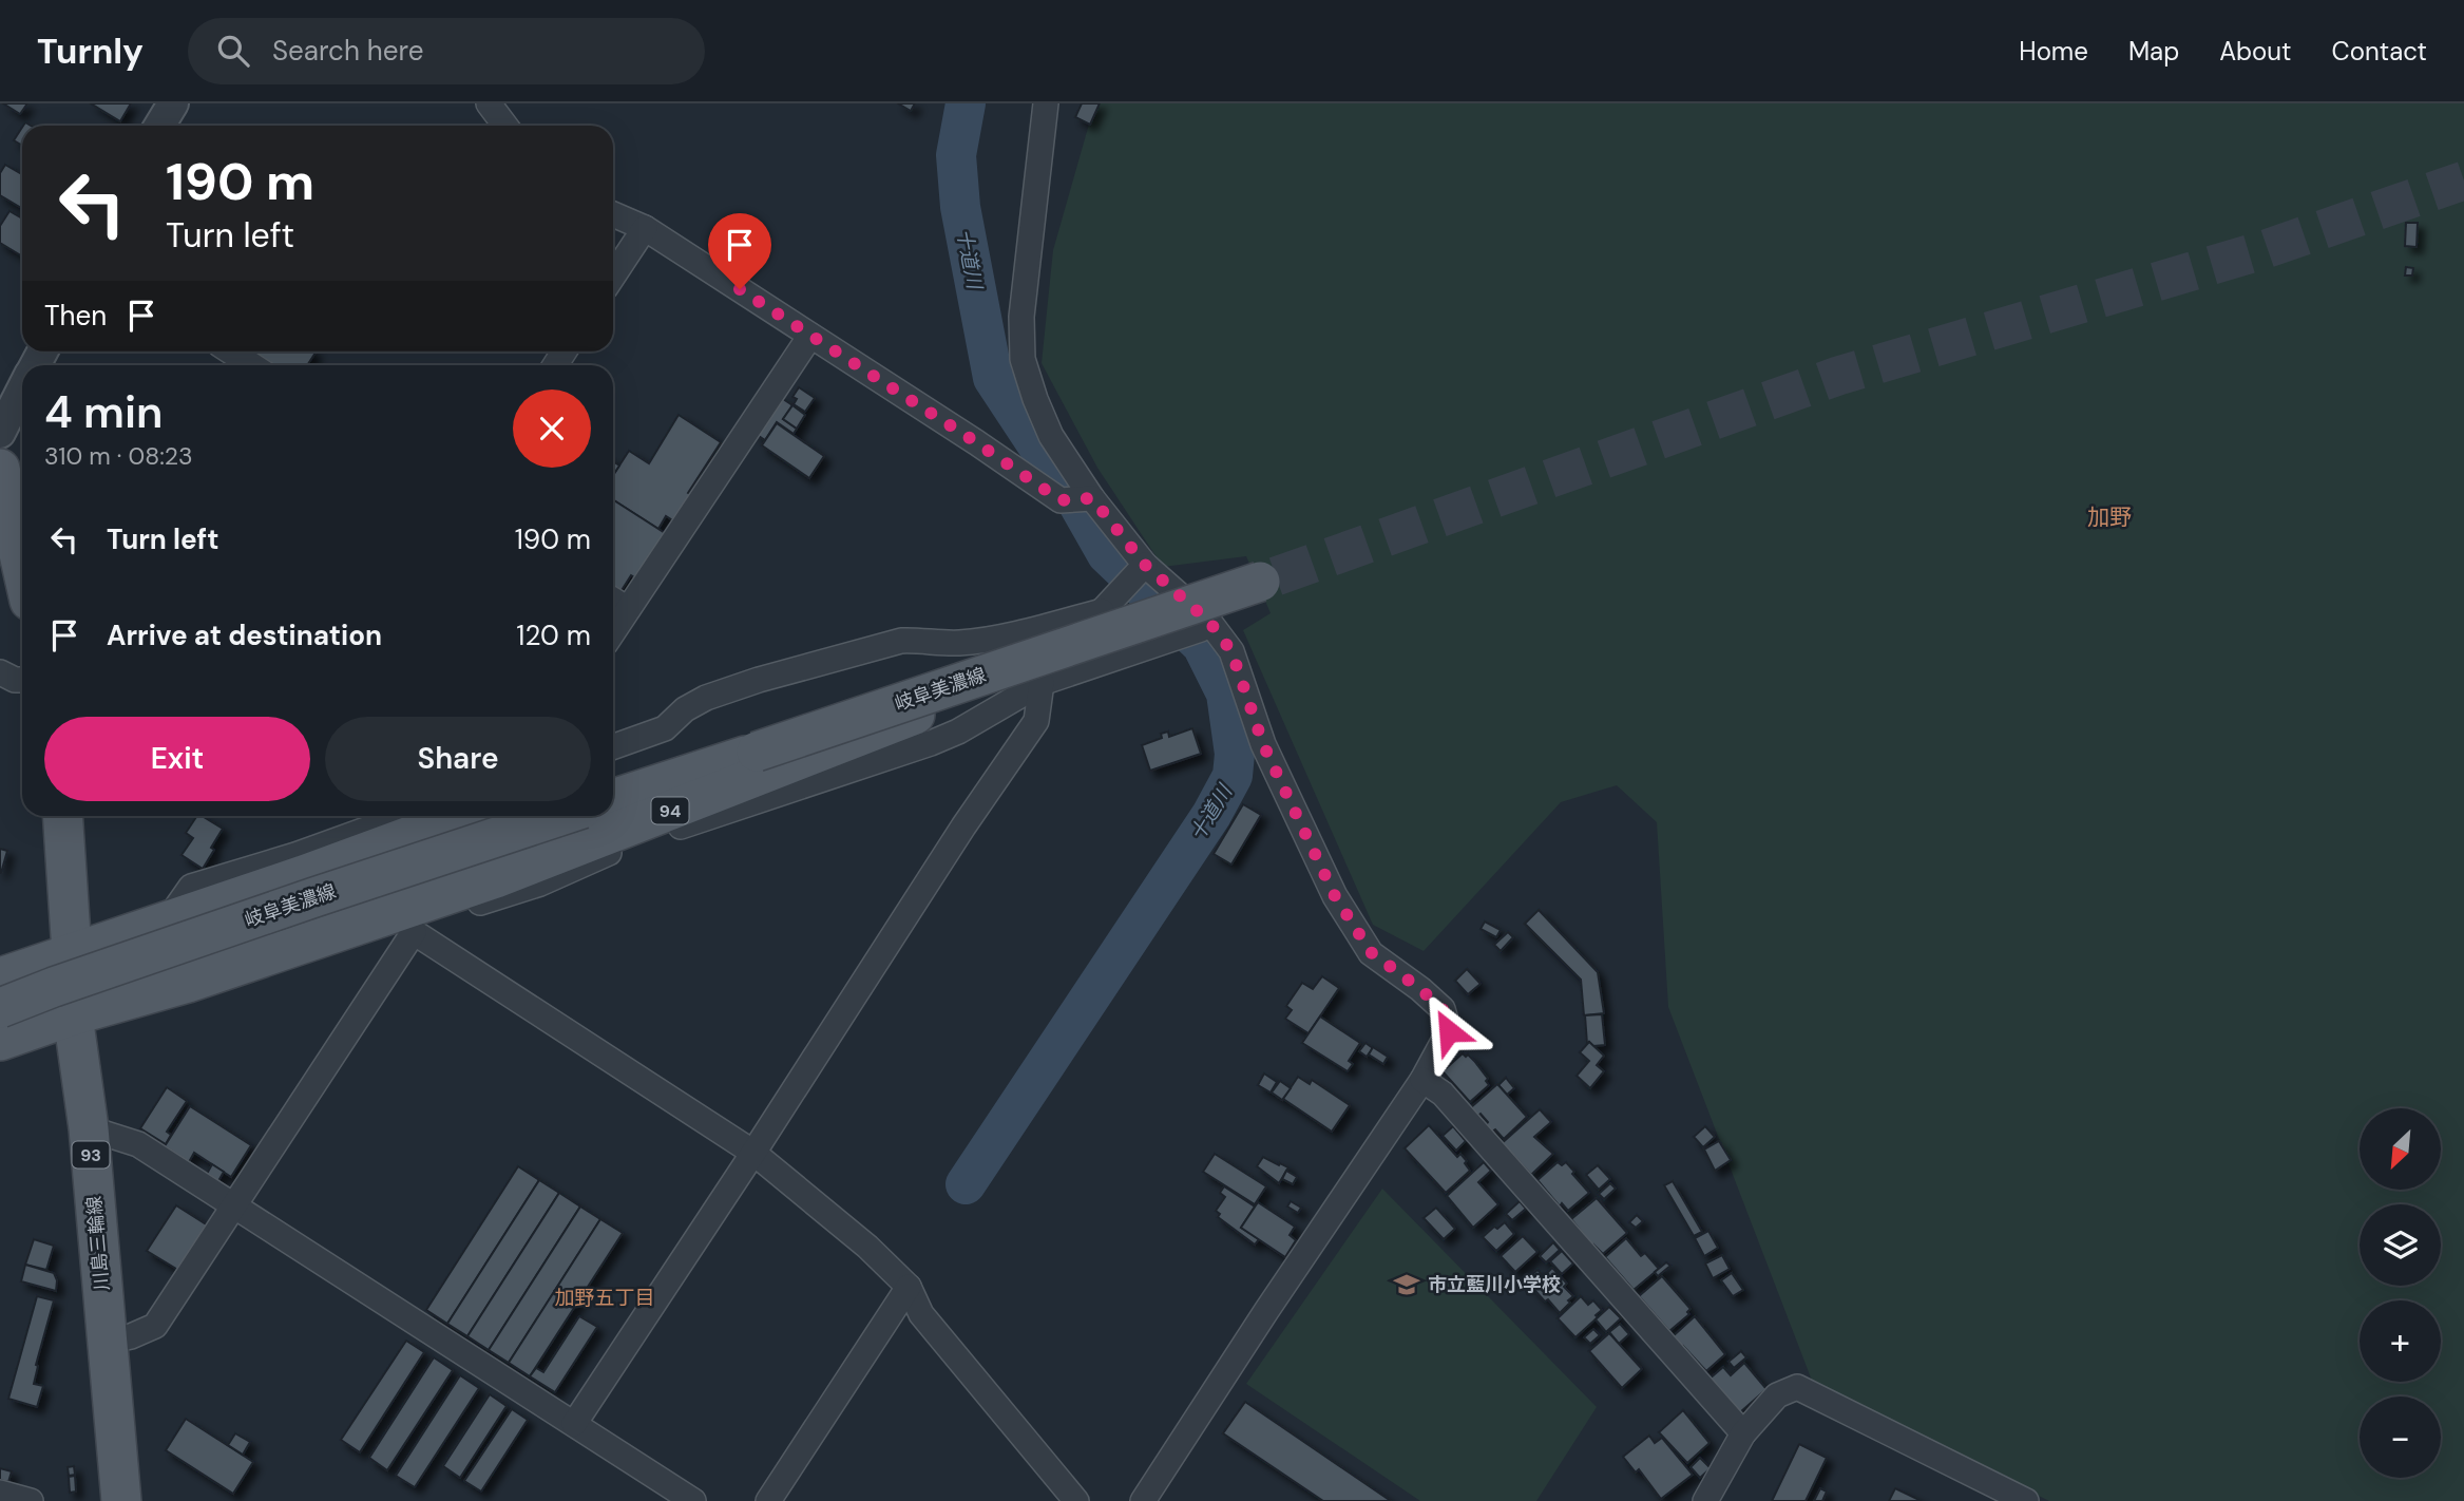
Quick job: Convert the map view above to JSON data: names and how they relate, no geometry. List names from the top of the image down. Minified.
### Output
{"streets":{"main road":["岐阜美濃線","94","93","川島三輪線"]},"crossings":[["岐阜美濃線","94"],["94","川島三輪線"]],"districts":["加野","加野五丁目"],"water":["十道川"],"places":{"school or university":["市立藍川小学校"]},"north":"bottom left","page":{"header":"Turnly","search":"Search here","nav":["Home","Map","About","Contact"],"turn":["190 m","Turn left"],"then":"Then","heading":["4 min","310 m · 08:23"],"list":[{"name":"Turn left","value":"190 m"},{"name":"Arrive at destination","value":"120 m"}],"buttons":["Exit","Share"],"map_buttons":["+","−"]}}
